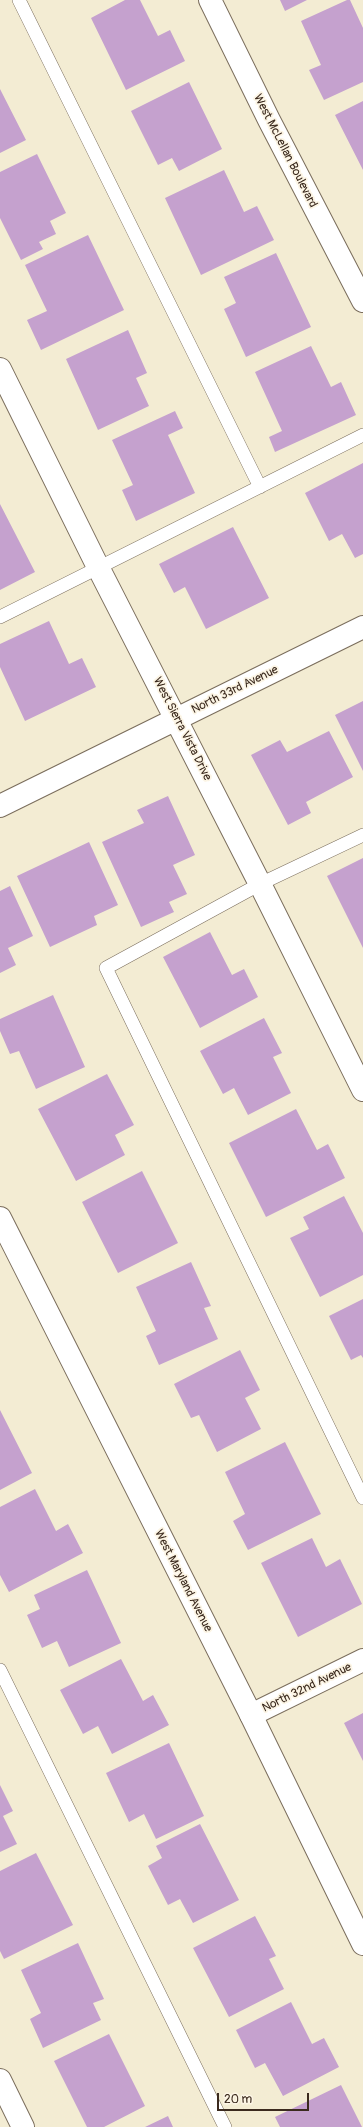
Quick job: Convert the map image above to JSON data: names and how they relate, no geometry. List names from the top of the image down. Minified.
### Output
{"streets":{"street":["West McLellan Boulevard","North 33rd Avenue","West Sierra Vista Drive","West Maryland Avenue","North 32nd Avenue"]},"crossings":[["North 33rd Avenue","West Sierra Vista Drive"],["West Maryland Avenue","North 32nd Avenue"]],"scale_bar":"20 m"}
